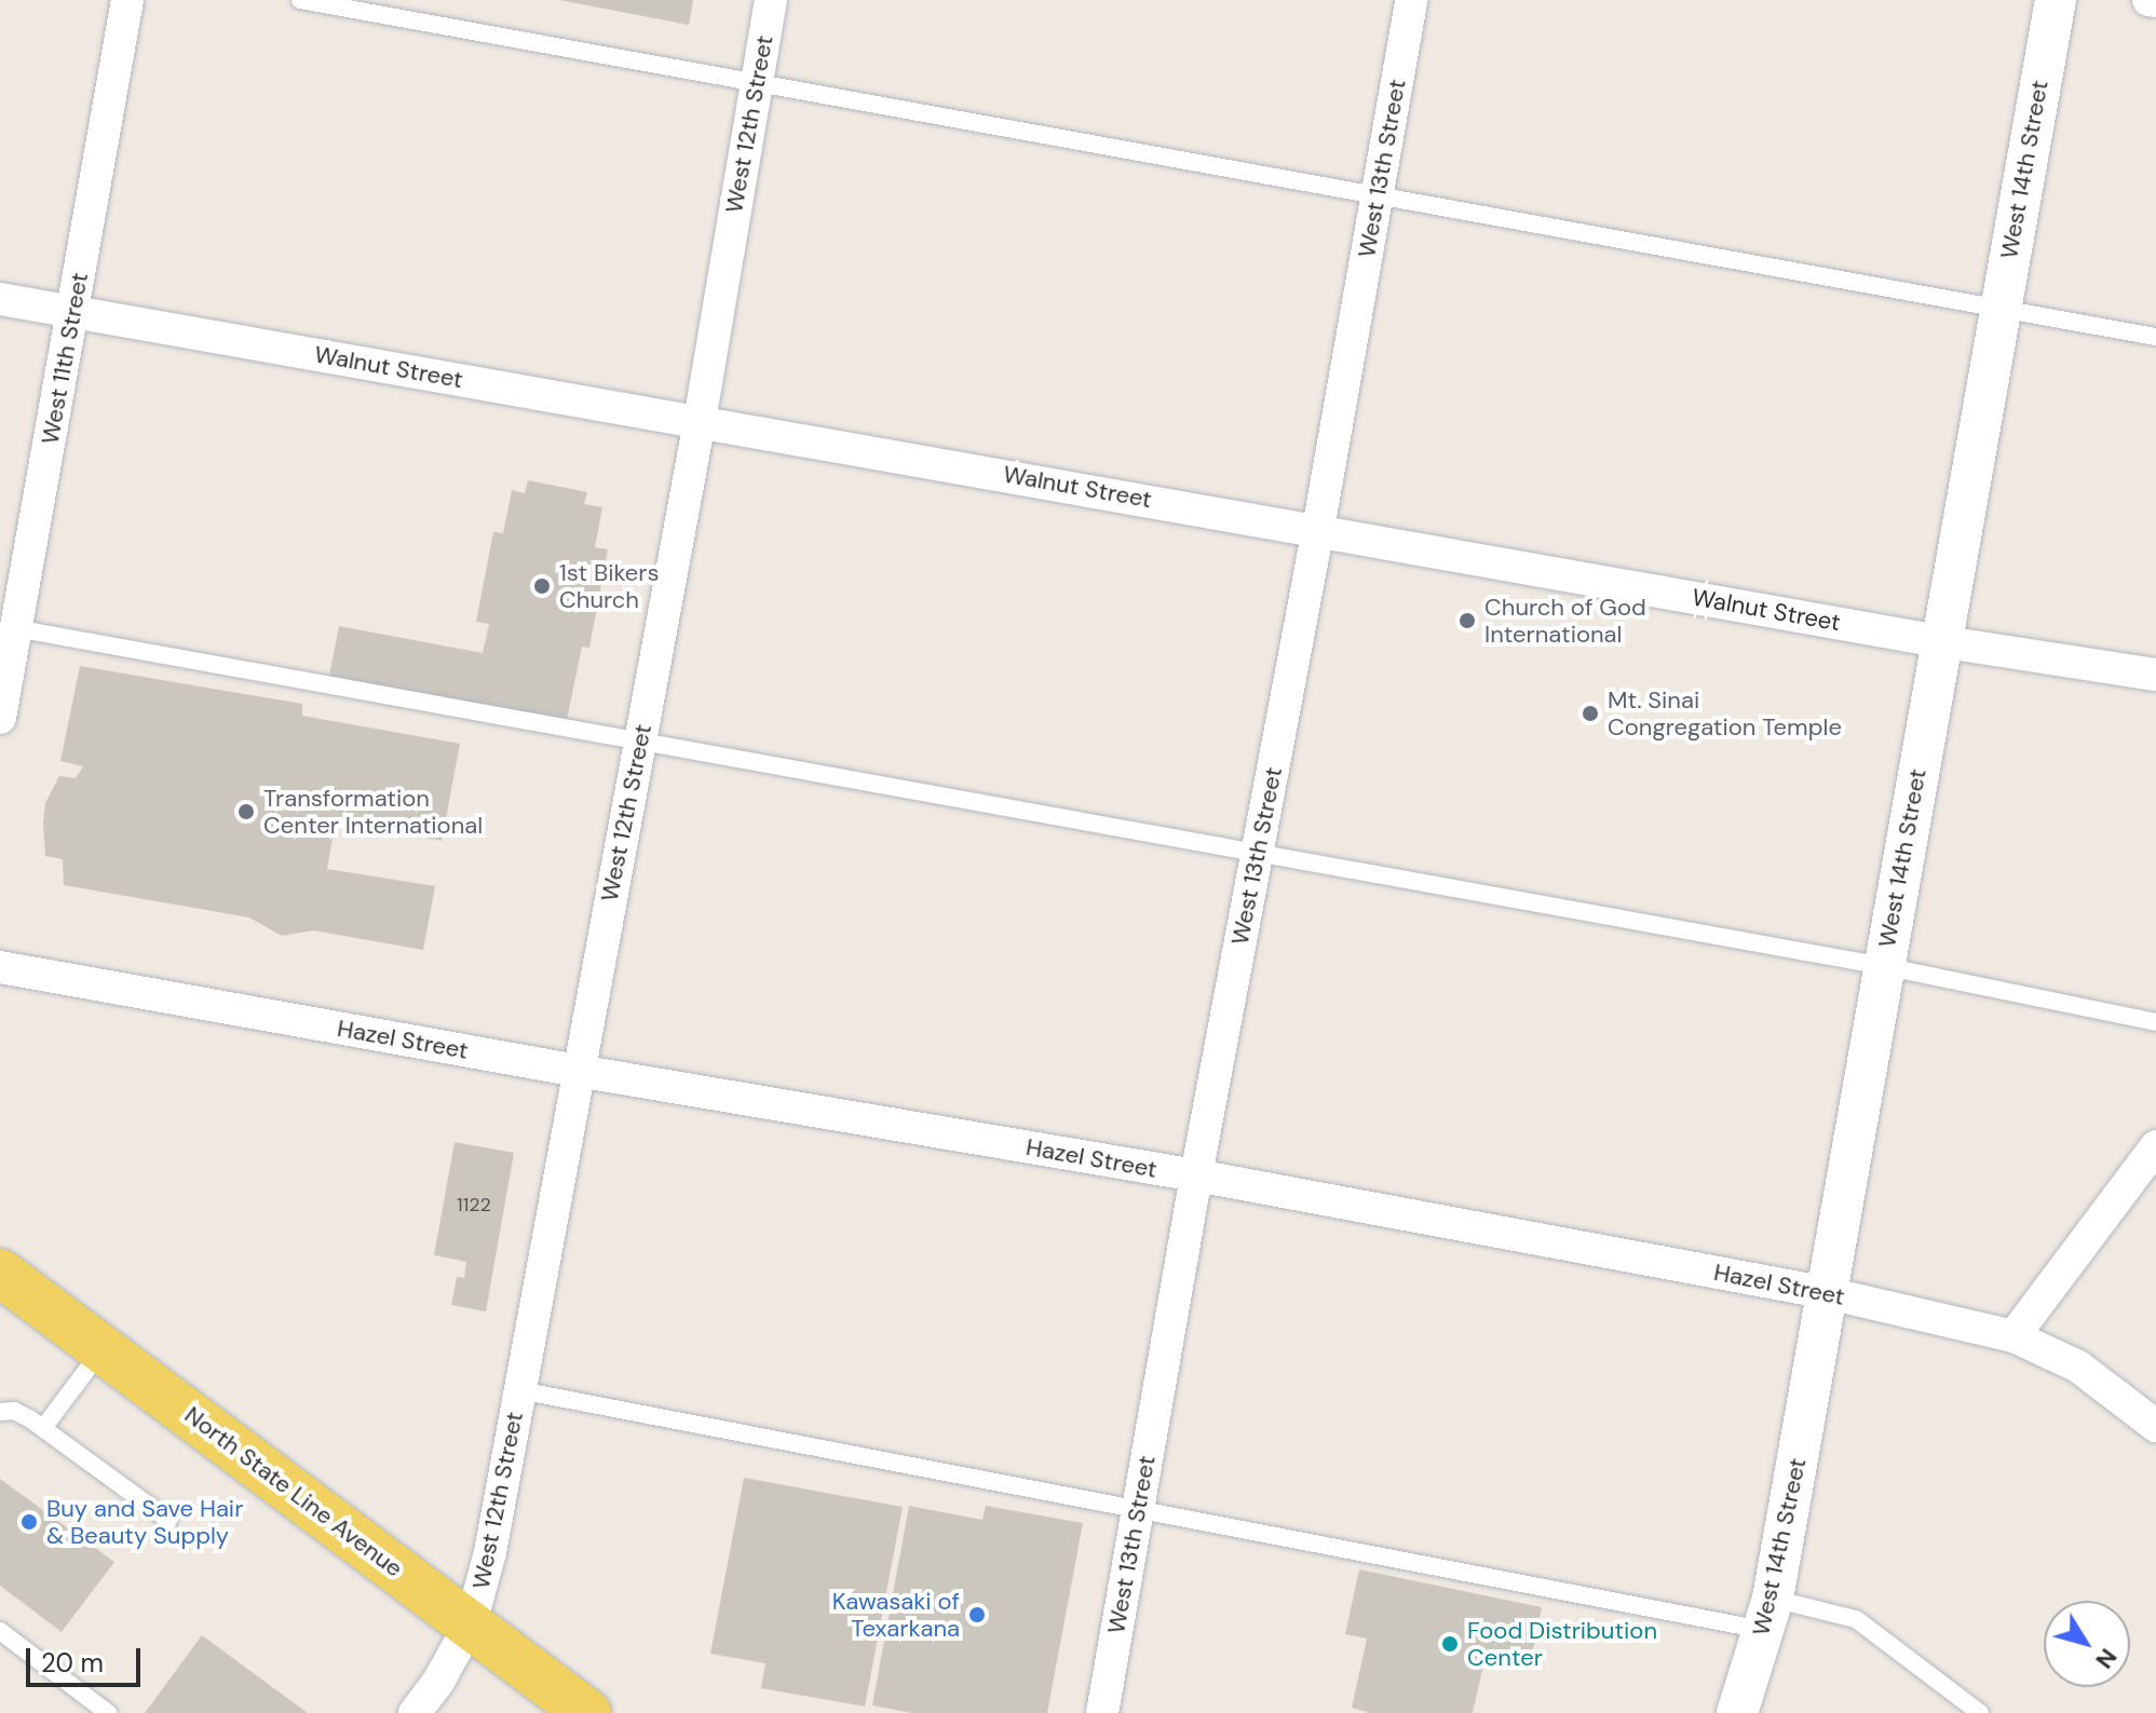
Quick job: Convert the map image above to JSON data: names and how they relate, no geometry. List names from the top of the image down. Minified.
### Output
{"streets":{"main road":["North State Line Avenue"],"street":["West 12th Street","West 13th Street","West 14th Street","West 11th Street","Walnut Street","Hazel Street"]},"crossings":[["West 12th Street","Walnut Street"],["West 12th Street","Hazel Street"],["West 12th Street","North State Line Avenue"],["West 13th Street","Walnut Street"],["West 13th Street","Hazel Street"],["West 14th Street","Walnut Street"],["West 14th Street","Hazel Street"],["West 11th Street","Walnut Street"]],"places":["1st Bikers Church","Church of God International","Mt. Sinai Congregation Temple","Transformation Center International","Buy and Save Hair & Beauty Supply","Kawasaki of Texarkana","Food Distribution Center"],"house_numbers":["1122"],"scale_bar":"20 m","north":"bottom right"}
